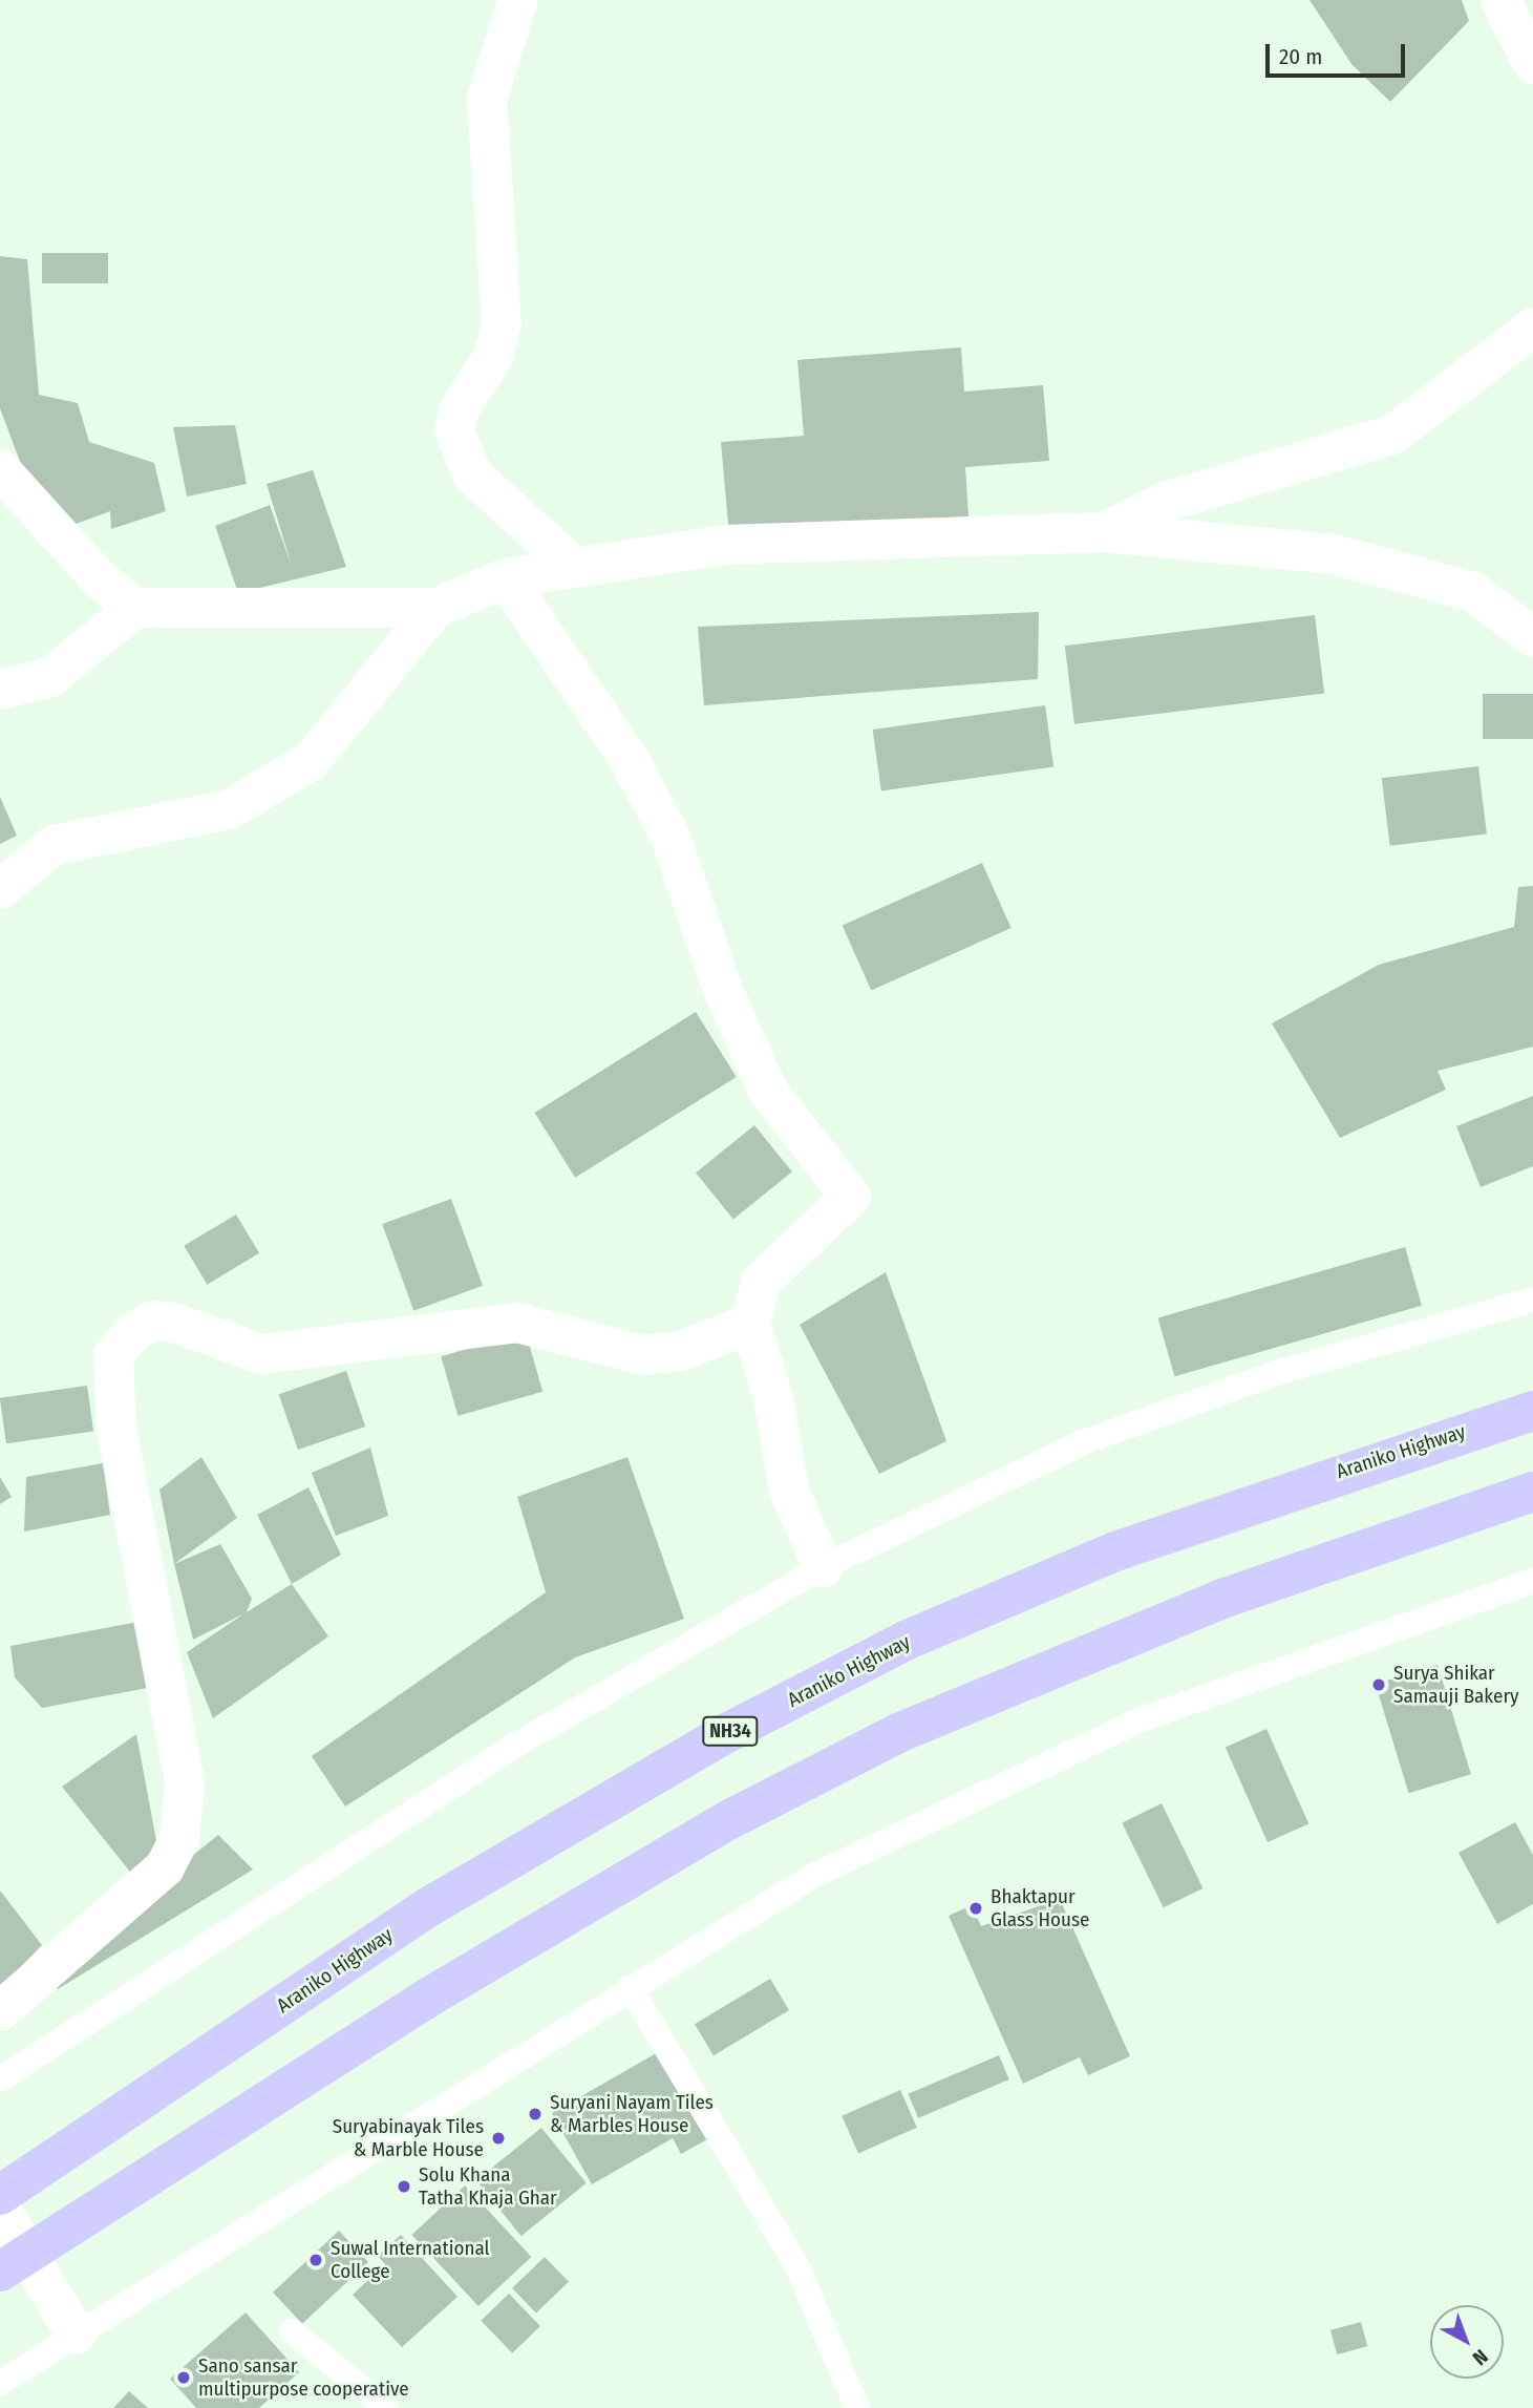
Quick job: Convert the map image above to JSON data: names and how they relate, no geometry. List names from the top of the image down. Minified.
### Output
{"streets":{"highway":["Araniko Highway","NH34"]},"places":["Surya Shikar Samauji Bakery","Bhaktapur Glass House","Suryani Nayam Tiles & Marbles House","Suryabinayak Tiles & Marble House","Solu Khana Tatha Khaja Ghar","Suwal International College","Sano sansar multipurpose cooperative"],"scale_bar":"20 m","north":"bottom right"}
